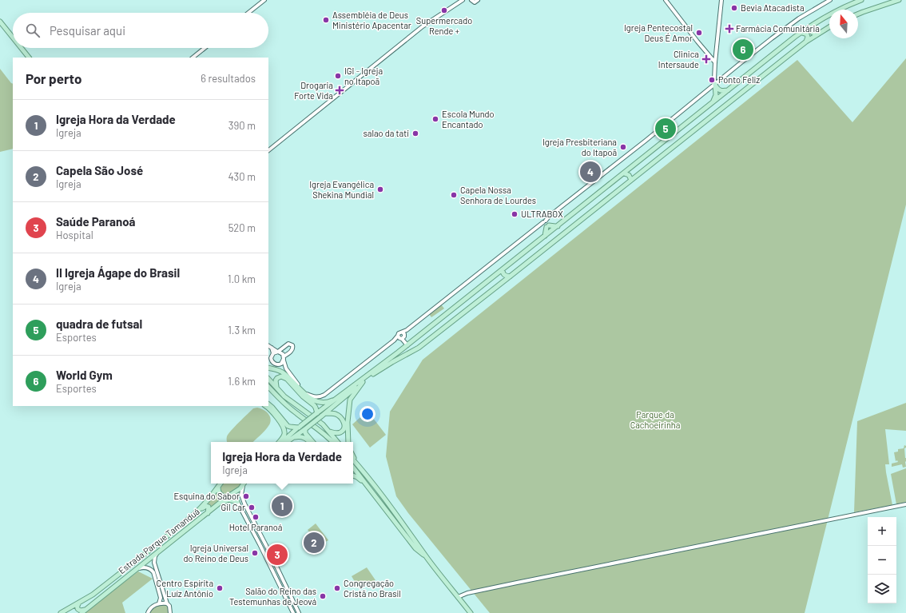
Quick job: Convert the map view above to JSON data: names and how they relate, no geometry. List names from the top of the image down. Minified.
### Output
{"streets":{"main road":["Estrada Parque Tamanduá"]},"parks":["Parque da Cachoeirinha"],"places":{"other":["Bevia Atacadista","Supermercado Rende +","Assembléia de Deus Ministério Apacentar","Igreja Pentecostal Deus É Amor","IGI - Igreja no Itapoã","Ponto Feliz","Escola Mundo Encantado","salao da tati","Igreja Presbiteriana do Itapoã","Igreja Evangélica Shekina Mundial","Capela Nossa Senhora de Lourdes","ULTRABOX","Esquina do Sabor","Gil Car","Hotel Paranoá","Igreja Universal do Reino de Deus","Centro Espírita Luíz Antônio","Congregação Cristã no Brasil","Salão do Reino das Testemunhas de Jeová"],"health":["Farmácia Comunitária","Clinica Intersaude","Drogaria Forte Vida"]},"north":"top","page":{"search":"Pesquisar aqui","pins":["6","5","4","1","2","3"],"heading":["Por perto","6 resultados"],"list":[{"mark":"1","name":"Igreja Hora da Verdade","note":"Igreja","value":"390 m"},{"mark":"2","name":"Capela São José","note":"Igreja","value":"430 m"},{"mark":"3","name":"Saúde Paranoá","note":"Hospital","value":"520 m"},{"mark":"4","name":"II Igreja Ágape do Brasil","note":"Igreja","value":"1.0 km"},{"mark":"5","name":"quadra de futsal","note":"Esportes","value":"1.3 km"},{"mark":"6","name":"World Gym","note":"Esportes","value":"1.6 km"}],"popup":["Igreja Hora da Verdade","Igreja"],"map_buttons":["+","−"]}}
